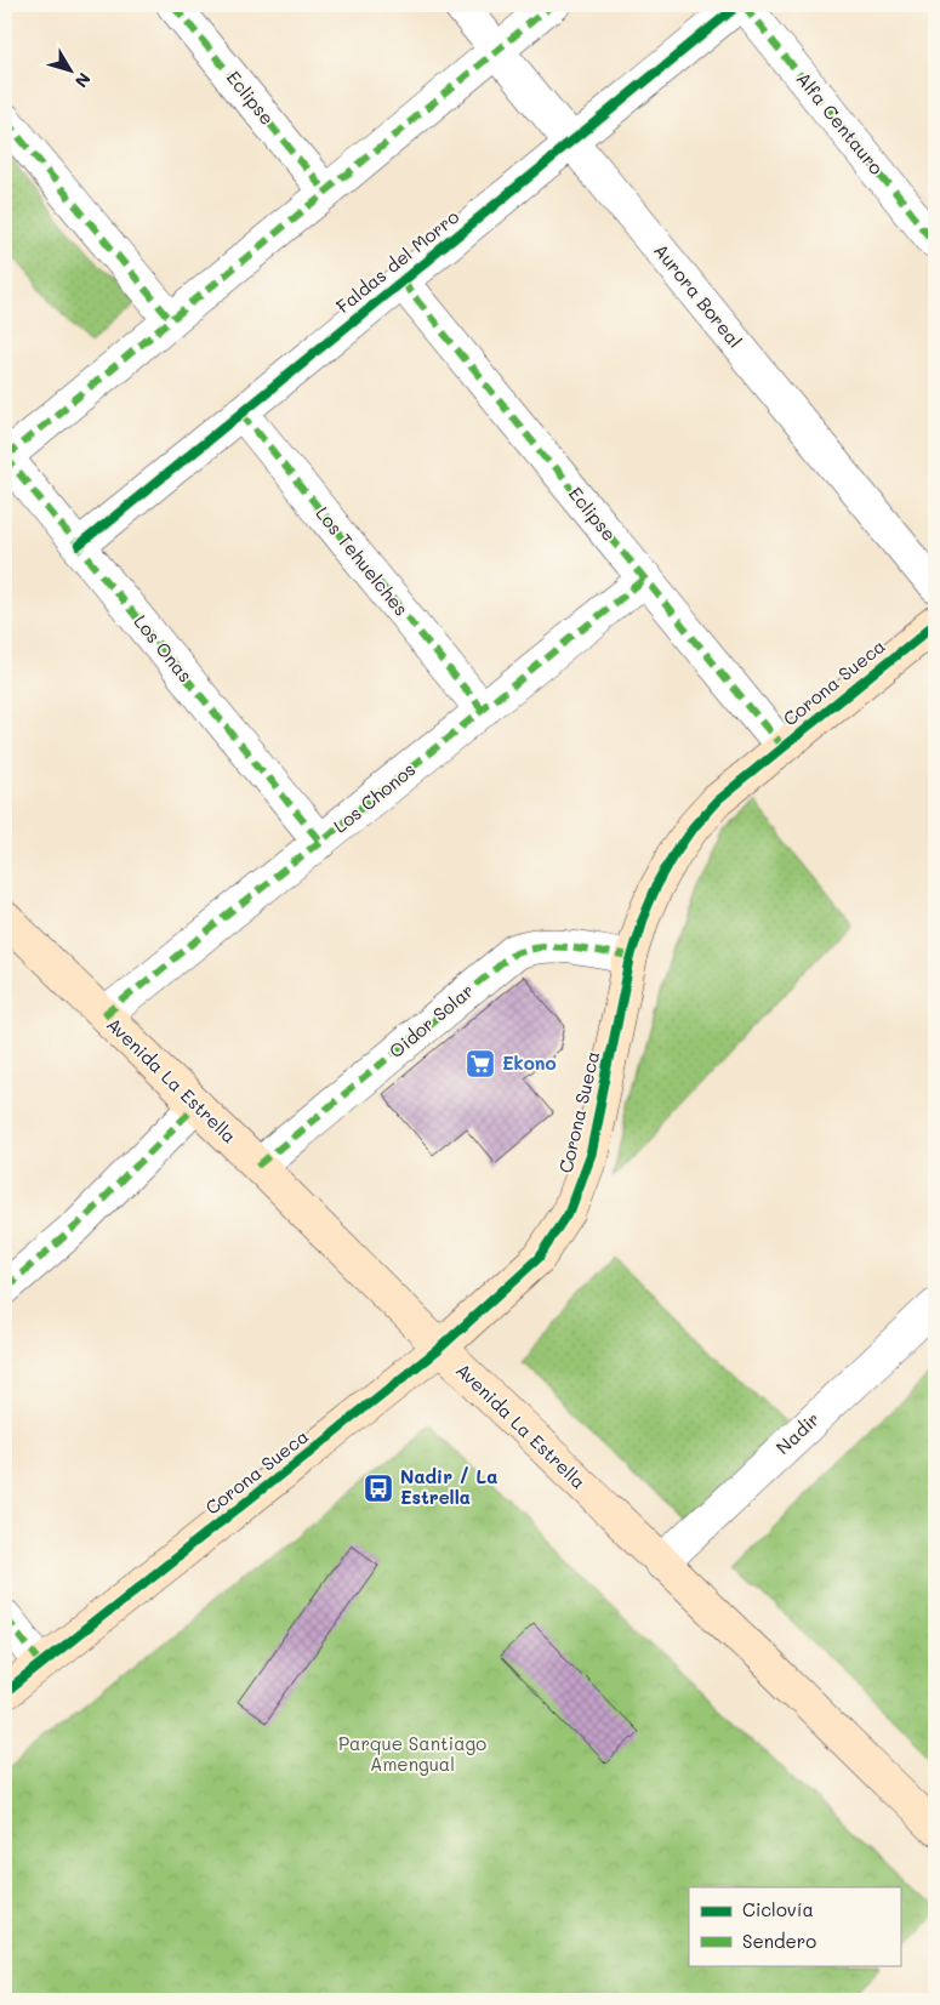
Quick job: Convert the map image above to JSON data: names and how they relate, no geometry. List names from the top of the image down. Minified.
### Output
{"streets":{"street":["Eclipse","Alfa Centauro","Faldas del Morro","Aurora Boreal","Los Tehuelches","Los Onas","Corona Sueca","Los Chonos","Oidor Solar","Avenida La Estrella","Nadir"]},"crossings":[["Eclipse","Faldas del Morro"],["Eclipse","Corona Sueca"],["Eclipse","Los Chonos"],["Alfa Centauro","Faldas del Morro"],["Faldas del Morro","Aurora Boreal"],["Faldas del Morro","Los Tehuelches"],["Faldas del Morro","Los Onas"],["Los Tehuelches","Los Chonos"],["Los Onas","Los Chonos"],["Corona Sueca","Oidor Solar"],["Corona Sueca","Avenida La Estrella"],["Los Chonos","Avenida La Estrella"],["Oidor Solar","Avenida La Estrella"],["Avenida La Estrella","Nadir"]],"parks":["Parque Santiago Amengual"],"places":{"supermarket":["Ekono"],"bus stop":["Nadir / La Estrella"]},"legend":["Ciclovía","Sendero"],"north":"bottom right"}
